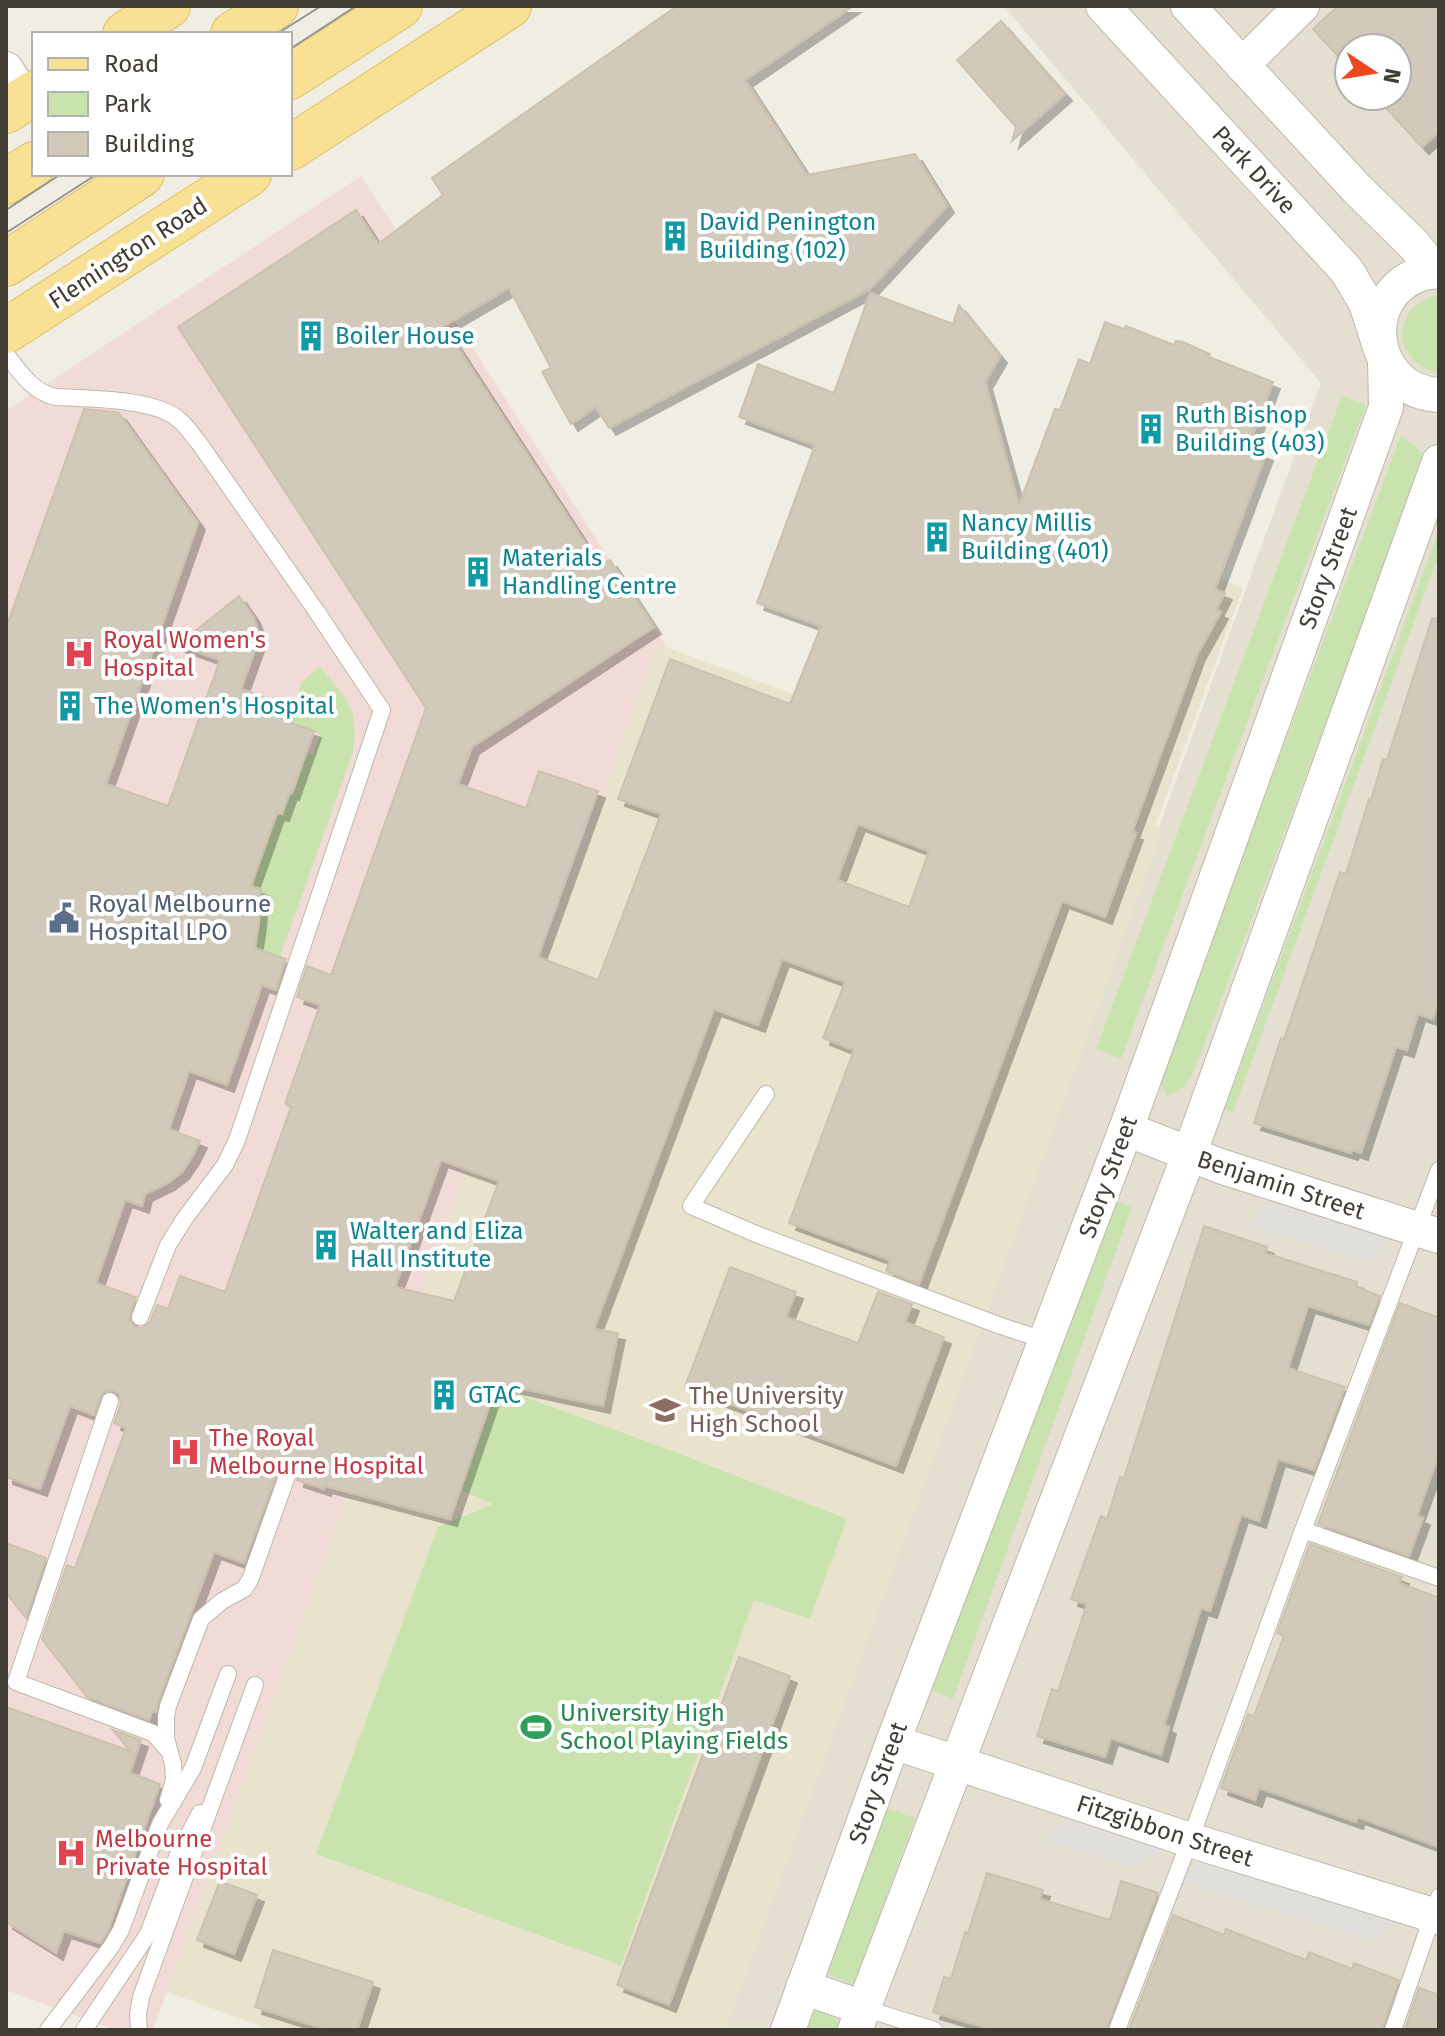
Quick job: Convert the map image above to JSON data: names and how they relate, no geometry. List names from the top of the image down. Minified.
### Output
{"streets":{"main road":["Flemington Road"],"street":["Park Drive","Story Street","Benjamin Street","Fitzgibbon Street"]},"crossings":[["Park Drive","Story Street"],["Story Street","Benjamin Street"],["Story Street","Fitzgibbon Street"]],"places":{"building":["David Penington Building (102)","Boiler House","Ruth Bishop Building (403)","Nancy Millis Building (401)","Materials Handling Centre","The Women's Hospital","Walter and Eliza Hall Institute","GTAC"],"hospital":["Royal Women's Hospital","The Royal Melbourne Hospital","Melbourne Private Hospital"],"public building":["Royal Melbourne Hospital LPO"],"school or university":["The University High School"],"sports":["University High School Playing Fields"]},"legend":["Road","Park","Building"],"north":"right"}
